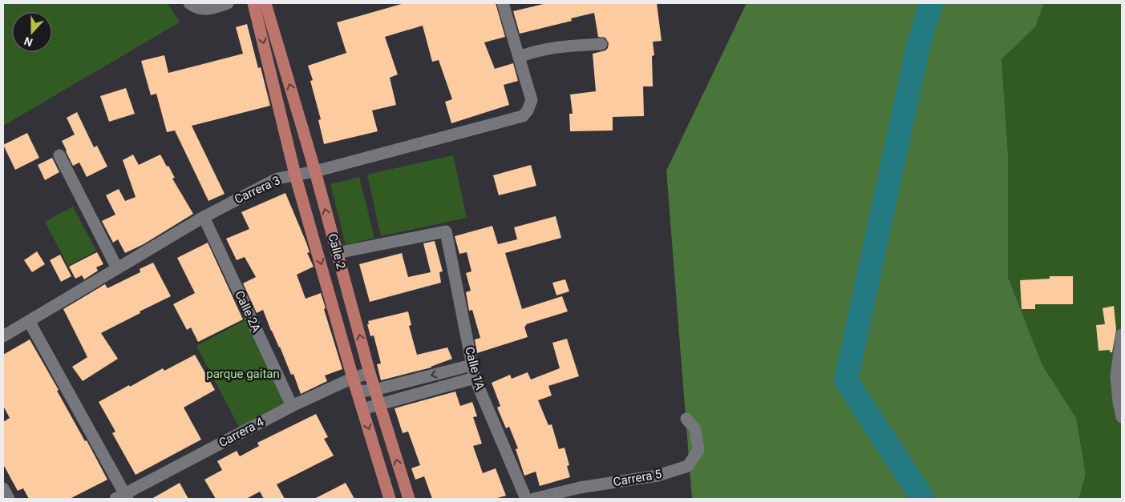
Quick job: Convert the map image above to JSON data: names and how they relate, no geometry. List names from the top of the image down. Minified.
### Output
{"streets":{"main road":["Calle 2"],"street":["Carrera 3","Calle 2A","Calle 1A","Carrera 4","Carrera 5"]},"crossings":[["Carrera 3","Calle 2"],["Carrera 3","Calle 2A"],["Calle 2","Calle 1A"],["Calle 2","Carrera 4"],["Calle 2A","Carrera 4"]],"parks":["parque gaitan"],"north":"bottom"}
